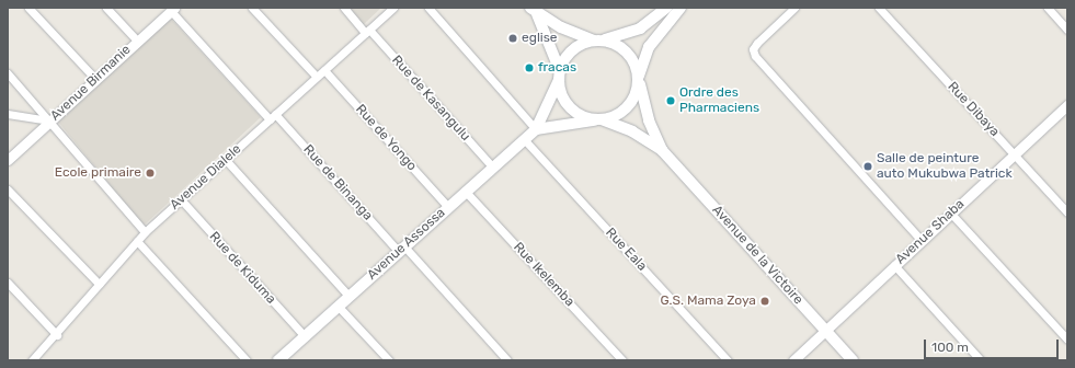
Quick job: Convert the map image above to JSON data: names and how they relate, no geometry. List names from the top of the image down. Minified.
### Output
{"streets":{"main road":["Avenue Assossa","Avenue de la Victoire"],"street":["Avenue Birmanie","Rue de Kasangulu","Rue Dibaya","Rue de Yongo","Avenue Dialele","Rue de Binanga","Avenue Shaba","Rue Eala","Rue de Kiduma","Rue Ikelemba"]},"crossings":[["Avenue Birmanie","Rue de Binanga"],["Rue de Kasangulu","Avenue Dialele"],["Rue de Kasangulu","Avenue Assossa"],["Rue Dibaya","Avenue Shaba"],["Rue de Yongo","Avenue Dialele"],["Rue de Yongo","Avenue Assossa"],["Avenue Dialele","Rue de Binanga"],["Avenue Dialele","Rue de Kiduma"],["Rue de Binanga","Avenue Assossa"],["Avenue Shaba","Avenue de la Victoire"],["Avenue Assossa","Rue Eala"],["Avenue Assossa","Rue de Kiduma"],["Avenue Assossa","Rue Ikelemba"]],"places":["eglise","fracas","Ordre des Pharmaciens","Salle de peinture auto Mukubwa Patrick","Ecole primaire","G.S. Mama Zoya"],"scale_bar":"100 m"}
